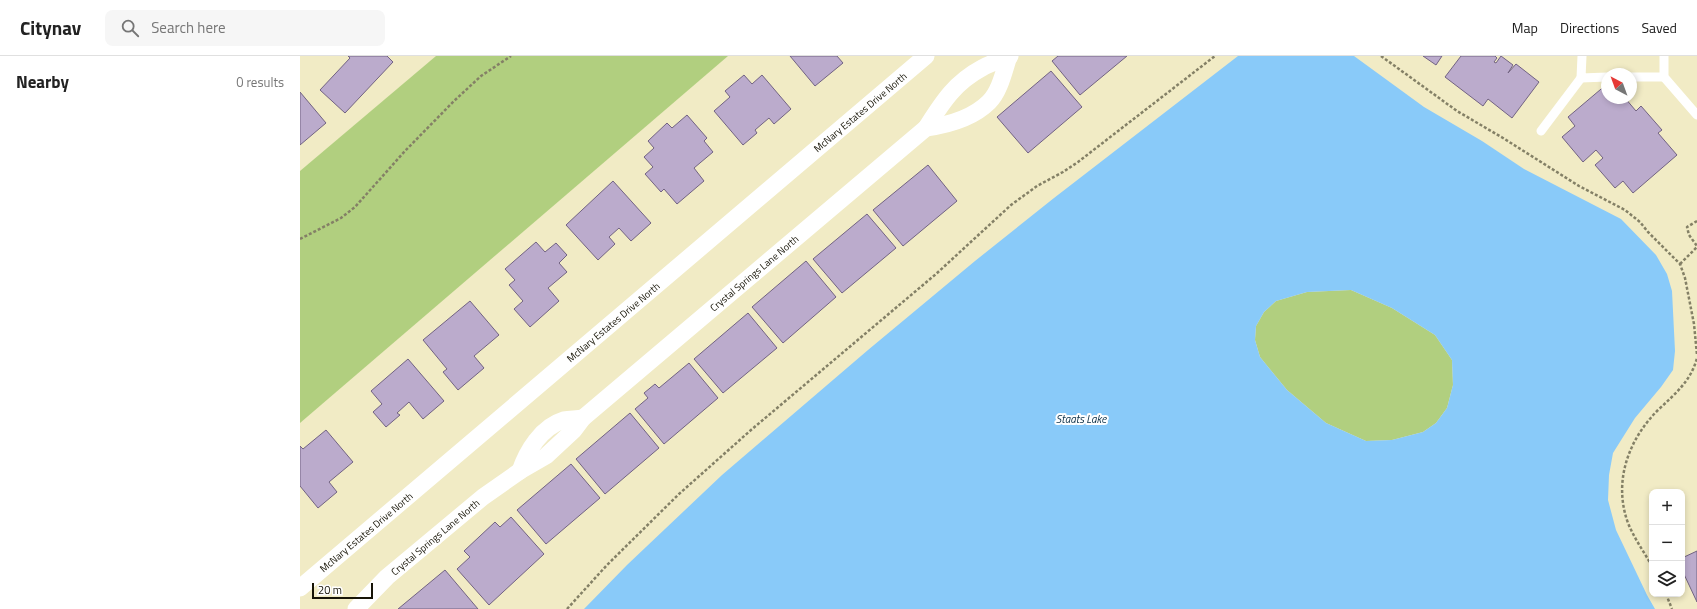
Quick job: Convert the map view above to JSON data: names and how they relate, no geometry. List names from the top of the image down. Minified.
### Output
{"streets":{"street":["McNary Estates Drive North","Crystal Springs Lane North"]},"water":["Staats Lake"],"scale_bar":"20 m","north":"top left","page":{"header":"Citynav","search":"Search here","nav":["Map","Directions","Saved"],"heading":["Nearby","0 results"],"map_buttons":["+","−"],"scale":"20 m"}}
